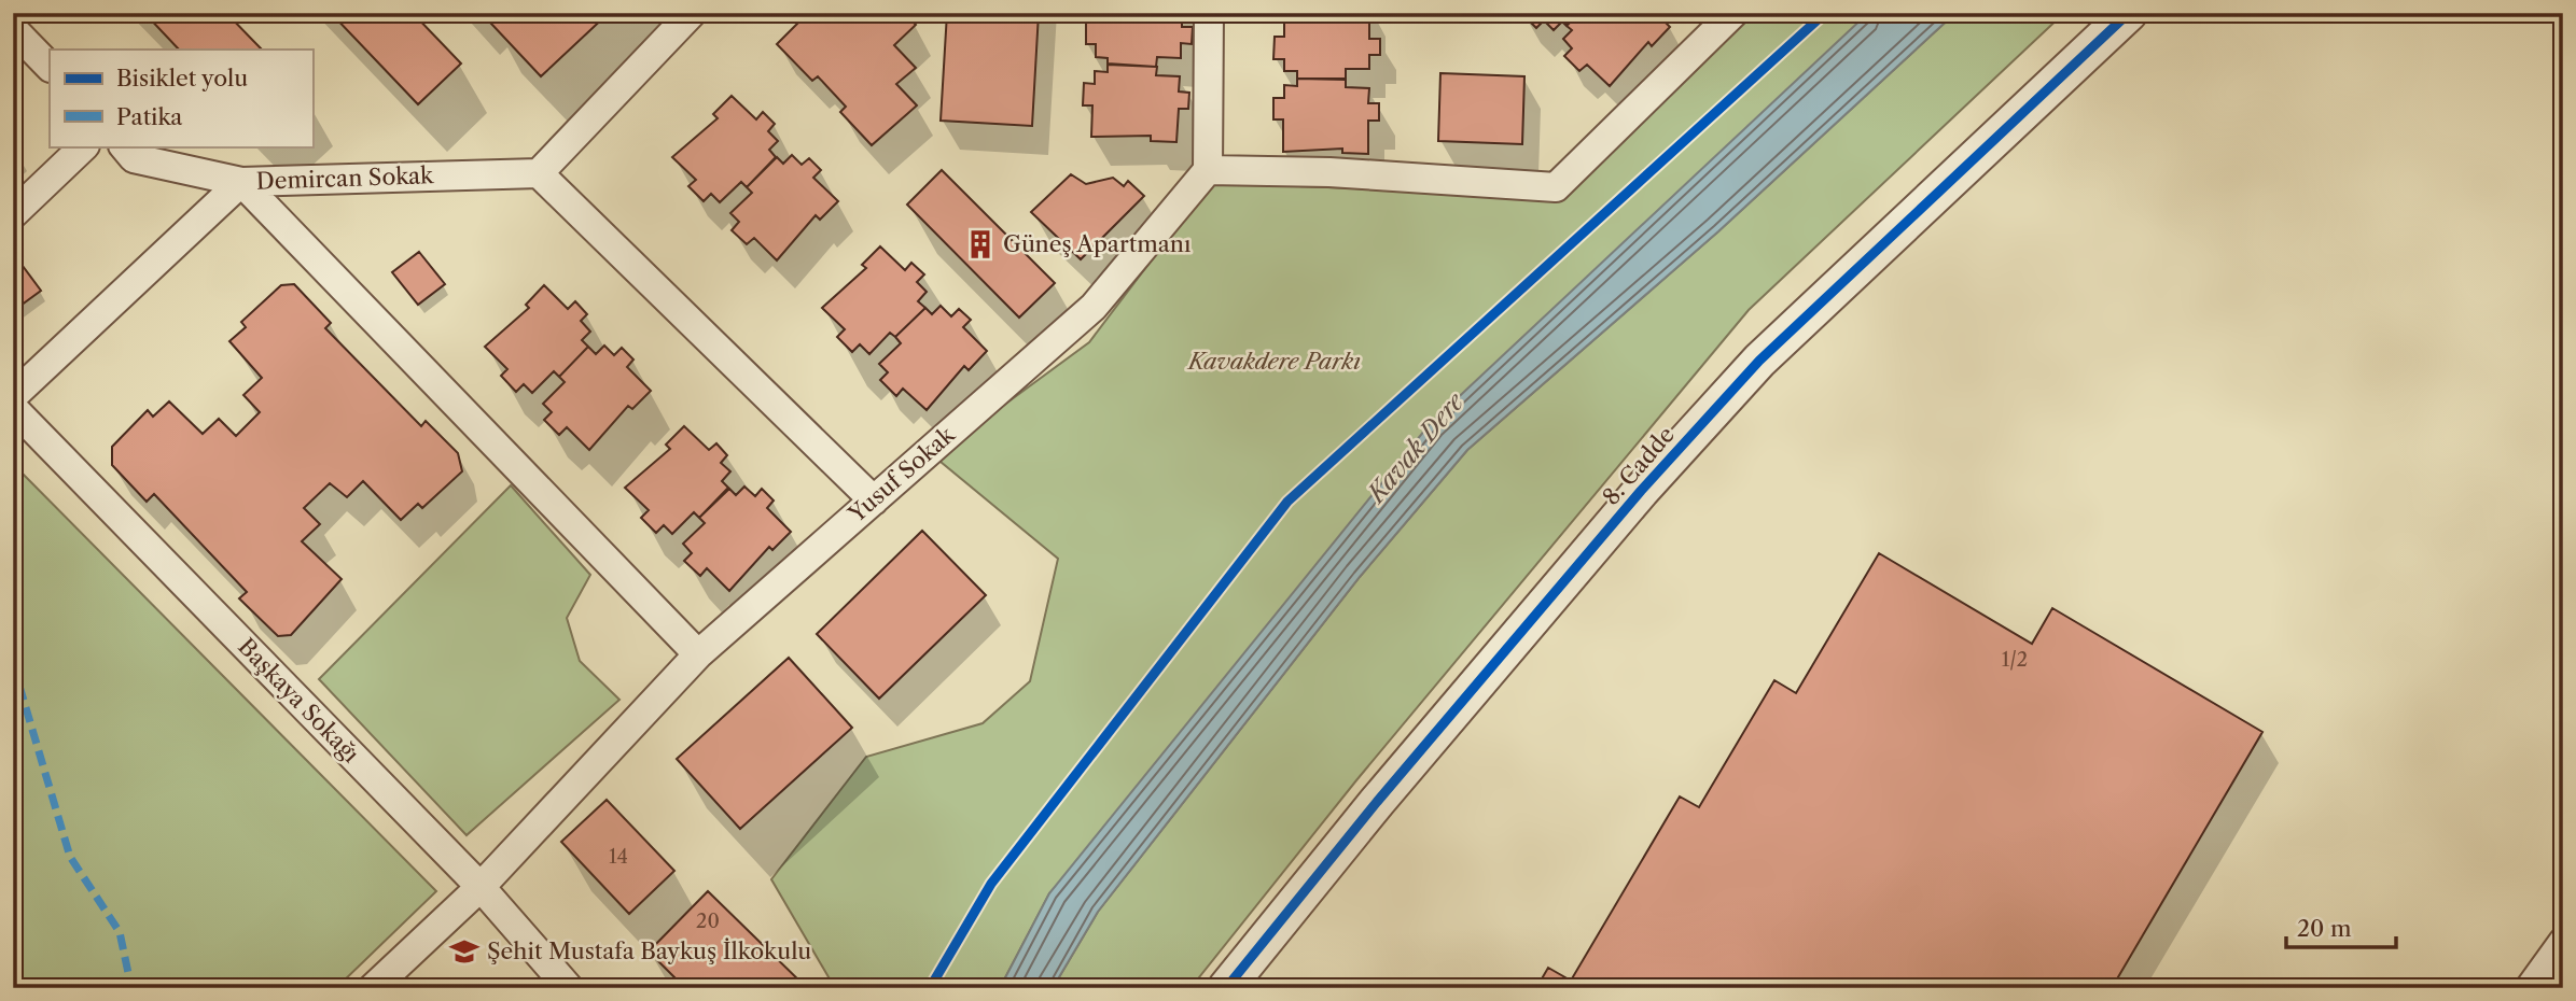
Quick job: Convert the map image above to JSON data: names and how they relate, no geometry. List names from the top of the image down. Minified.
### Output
{"streets":{"street":["Demircan Sokak","8. Cadde","Yusuf Sokak","Başkaya Sokağı"]},"crossings":[["Yusuf Sokak","Başkaya Sokağı"]],"water":["Kavak Dere"],"parks":["Kavakdere Parkı"],"places":{"building":["Güneş Apartmanı"],"school or university":["Şehit Mustafa Baykuş İlkokulu"]},"house_numbers":["1/2","14","20"],"legend":["Bisiklet yolu","Patika"],"scale_bar":"20 m"}
